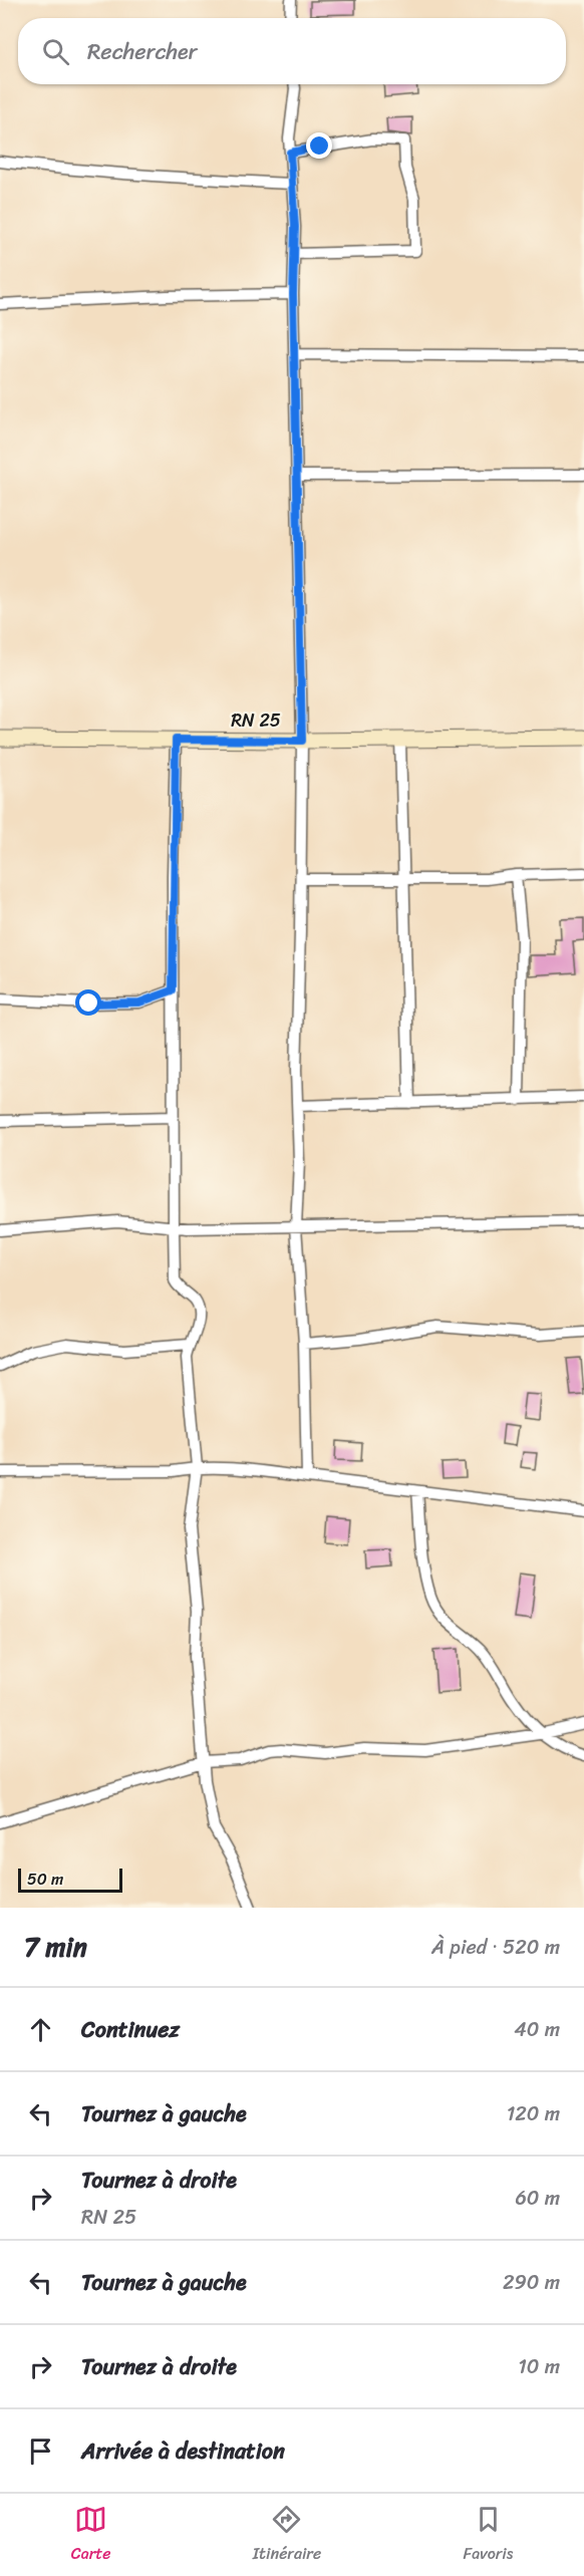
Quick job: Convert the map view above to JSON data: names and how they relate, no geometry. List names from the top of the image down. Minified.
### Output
{"streets":{"main road":["RN 25"]},"scale_bar":"50 m","page":{"search":"Rechercher","scale":"50 m","heading":["7 min","À pied · 520 m"],"list":[["Continuez","40 m"],["Tournez à gauche","120 m"],["Tournez à droite","RN 25","60 m"],["Tournez à gauche","290 m"],["Tournez à droite","10 m"],"Arrivée à destination"],"nav":["Carte","Itinéraire","Favoris"]}}
